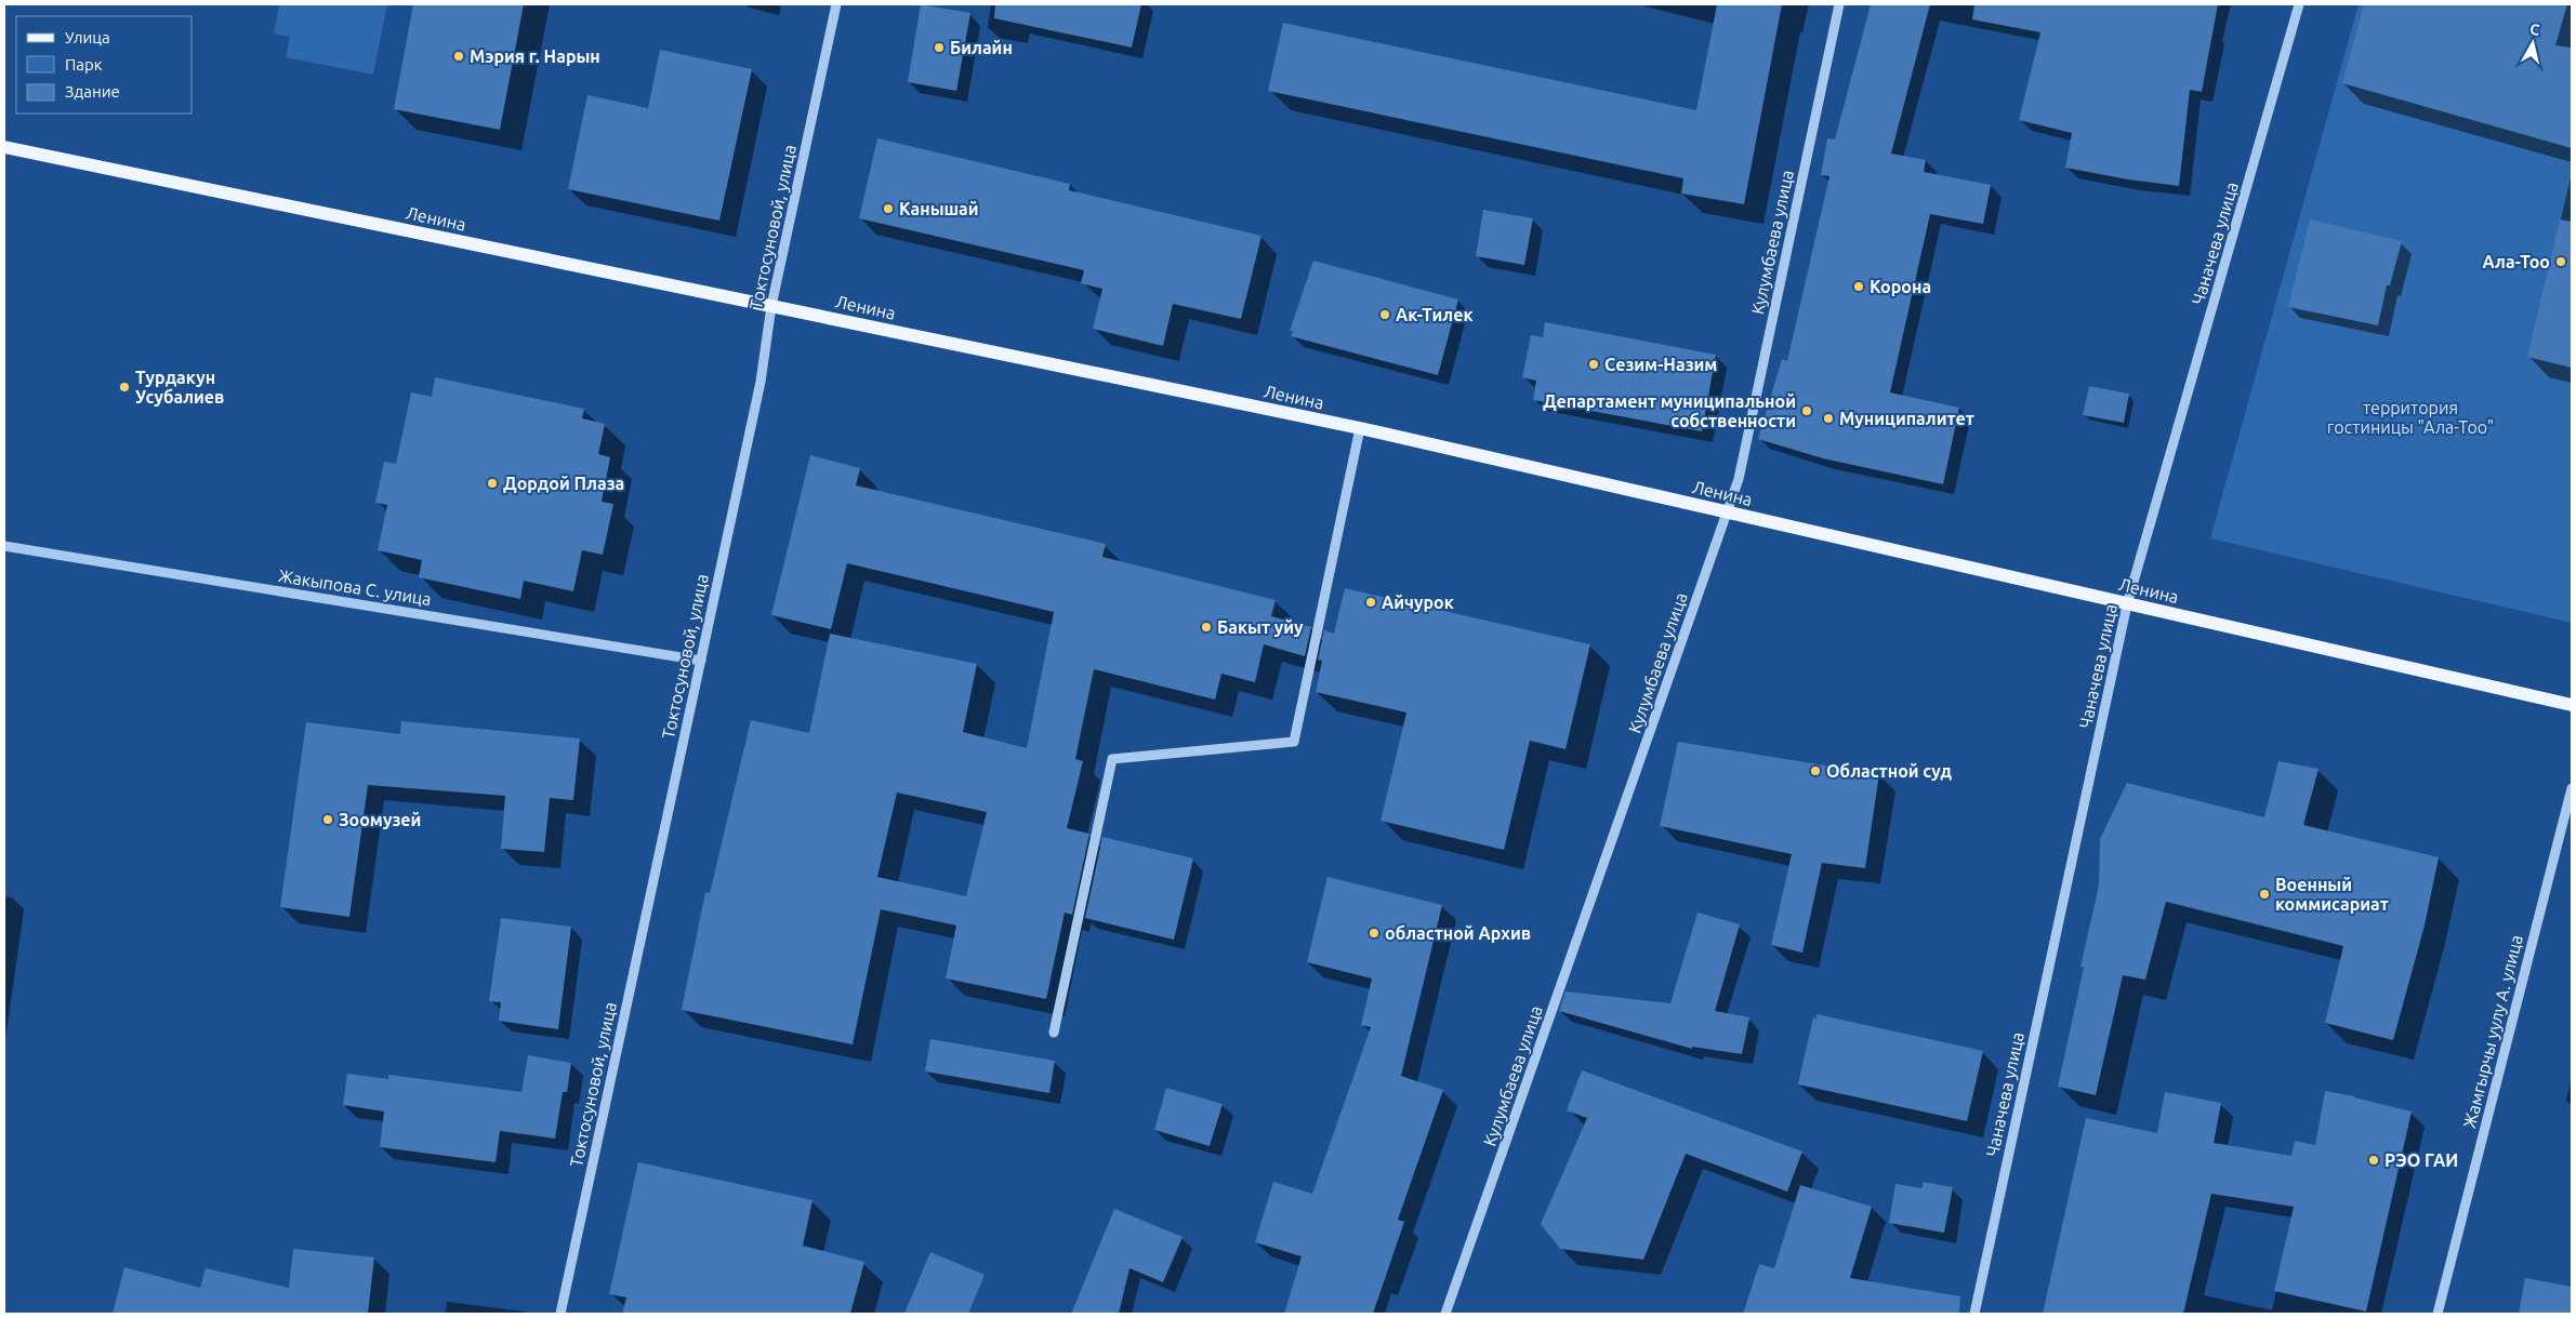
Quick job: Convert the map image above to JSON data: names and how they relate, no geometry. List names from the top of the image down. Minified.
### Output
{"streets":{"main road":["Ленина"],"street":["Токтосуновой, улица","Кулумбаева улица","Чаначева улица","Жакыпова С. улица","Жамгырчы уулу А. улица"]},"crossings":[["Ленина","Токтосуновой, улица"],["Ленина","Кулумбаева улица"],["Ленина","Чаначева улица"],["Токтосуновой, улица","Жакыпова С. улица"]],"parks":["территория гостиницы \"Ала-Тоо\""],"places":["Билайн","Мэрия г. Нарын","Канышай","Ала-Тоо","Корона","Ак-Тилек","Сезим-Назим","Турдакун Усубалиев","Департамент муниципальной собственности","Муниципалитет","Дордой Плаза","Айчурок","Бакыт уйу","Областной суд","Зоомузей","Военный коммисариат","областной Архив","РЭО ГАИ"],"legend":["Улица","Парк","Здание"],"north":"top"}
